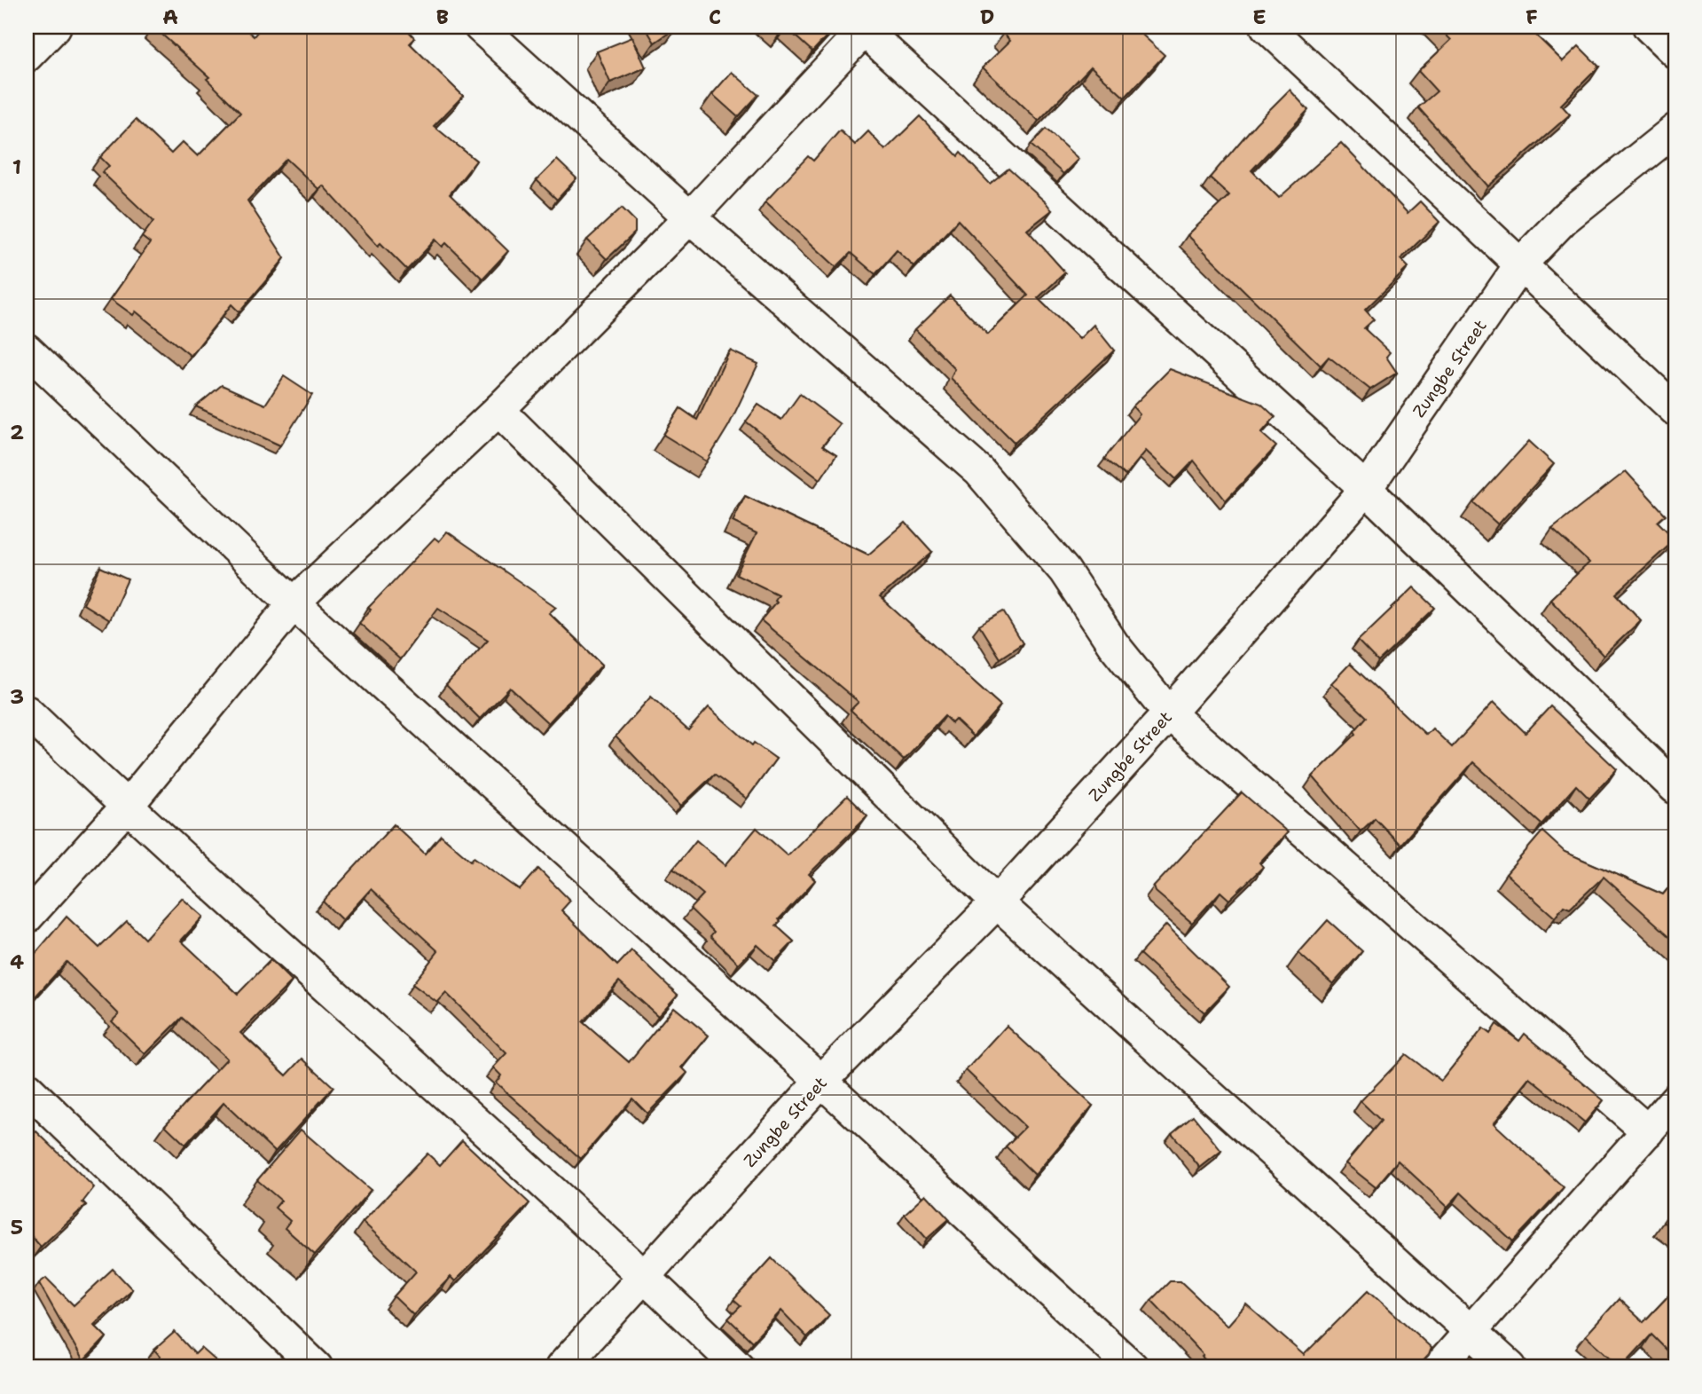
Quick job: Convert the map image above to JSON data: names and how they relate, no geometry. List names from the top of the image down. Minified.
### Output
{"streets":{"street":["Zungbe Street"]},"grid":{"columns":["A","B","C","D","E","F"],"rows":["1","2","3","4","5"]}}
